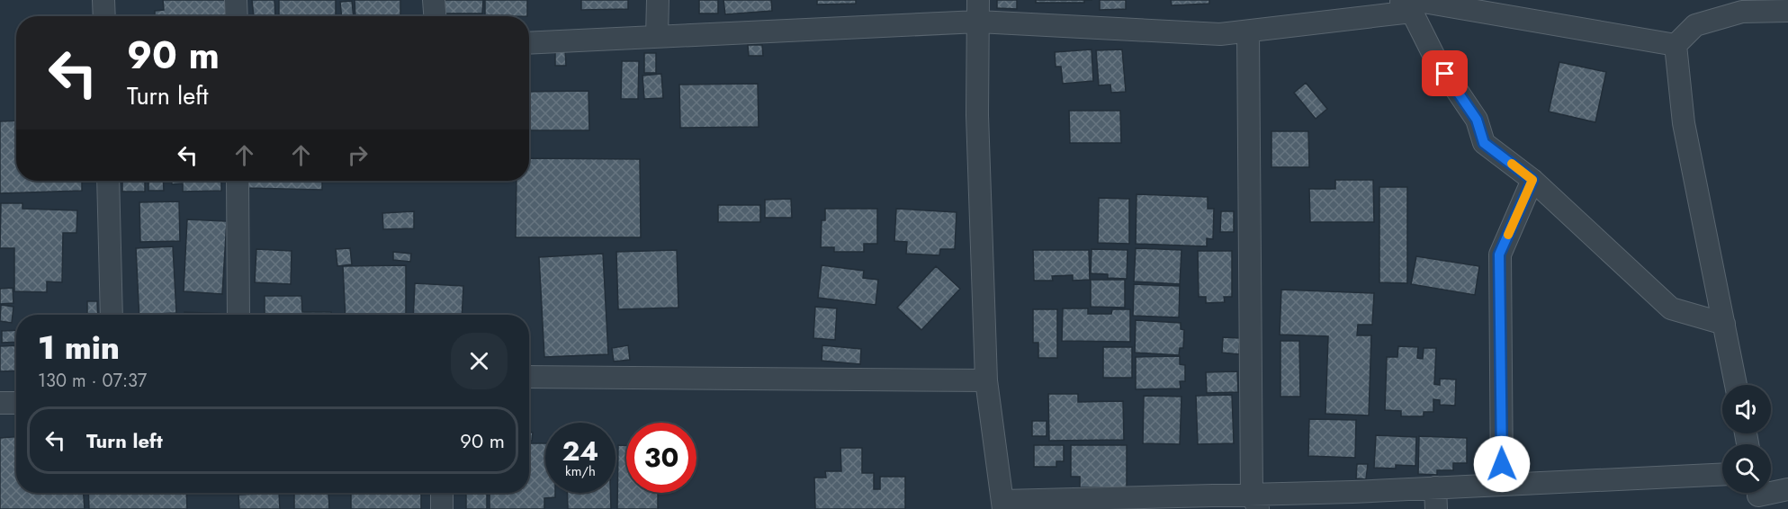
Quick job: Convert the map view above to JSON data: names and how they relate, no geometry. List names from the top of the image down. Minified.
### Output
{"page":{"turn":["90 m","Turn left"],"heading":["1 min","130 m · 07:37"],"list":[{"name":"Turn left","value":"90 m"}],"speed":"24 km/h","limit":"30"}}
